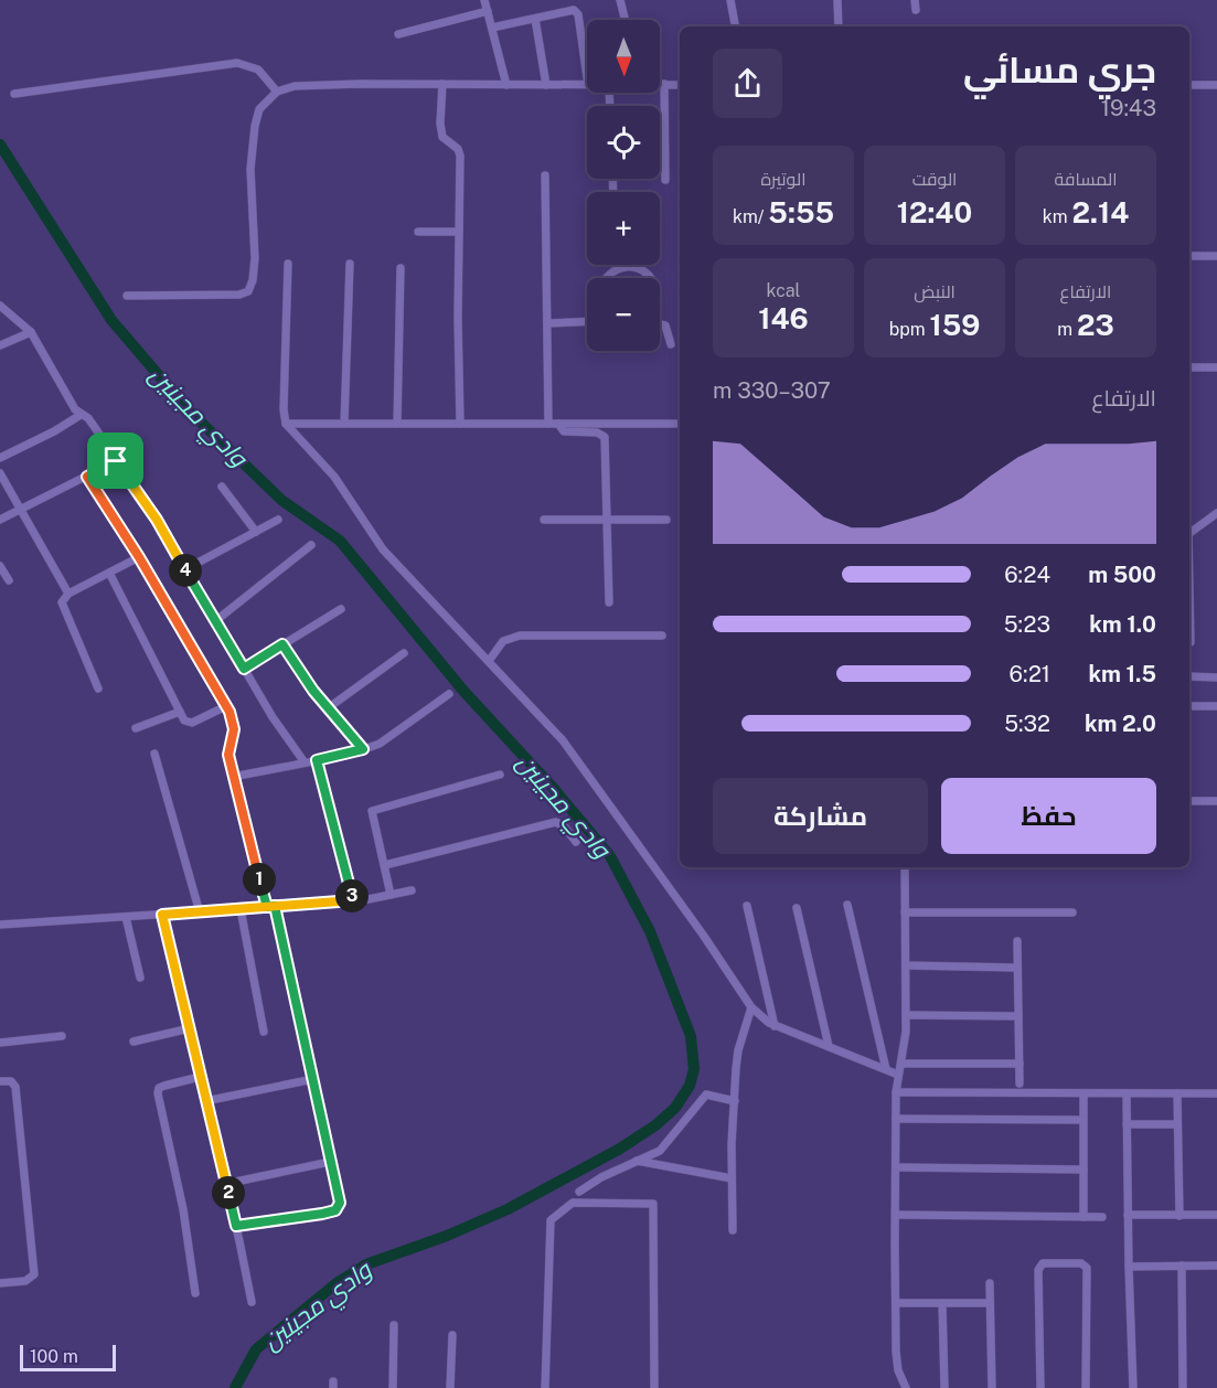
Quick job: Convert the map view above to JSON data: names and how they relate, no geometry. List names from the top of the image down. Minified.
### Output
{"water":["وادي مجينين"],"scale_bar":"100 m","north":"bottom","page":{"map_buttons":["+","−"],"heading":["جري مسائي","19:43"],"stats":[["المسافة","2.14 km"],["الوقت","12:40"],["الوتيرة","5:55 /km"],["الارتفاع","23 m"],["النبض","159 bpm"],["kcal","146"]],"chart":["الارتفاع","307–330 m"],"list":[{"name":"500 m","note":"6:24"},{"name":"1.0 km","note":"5:23"},{"name":"1.5 km","note":"6:21"},{"name":"2.0 km","note":"5:32"}],"pins":["4","1","3","2"],"buttons":["حفظ","مشاركة"],"scale":"100 m"}}
